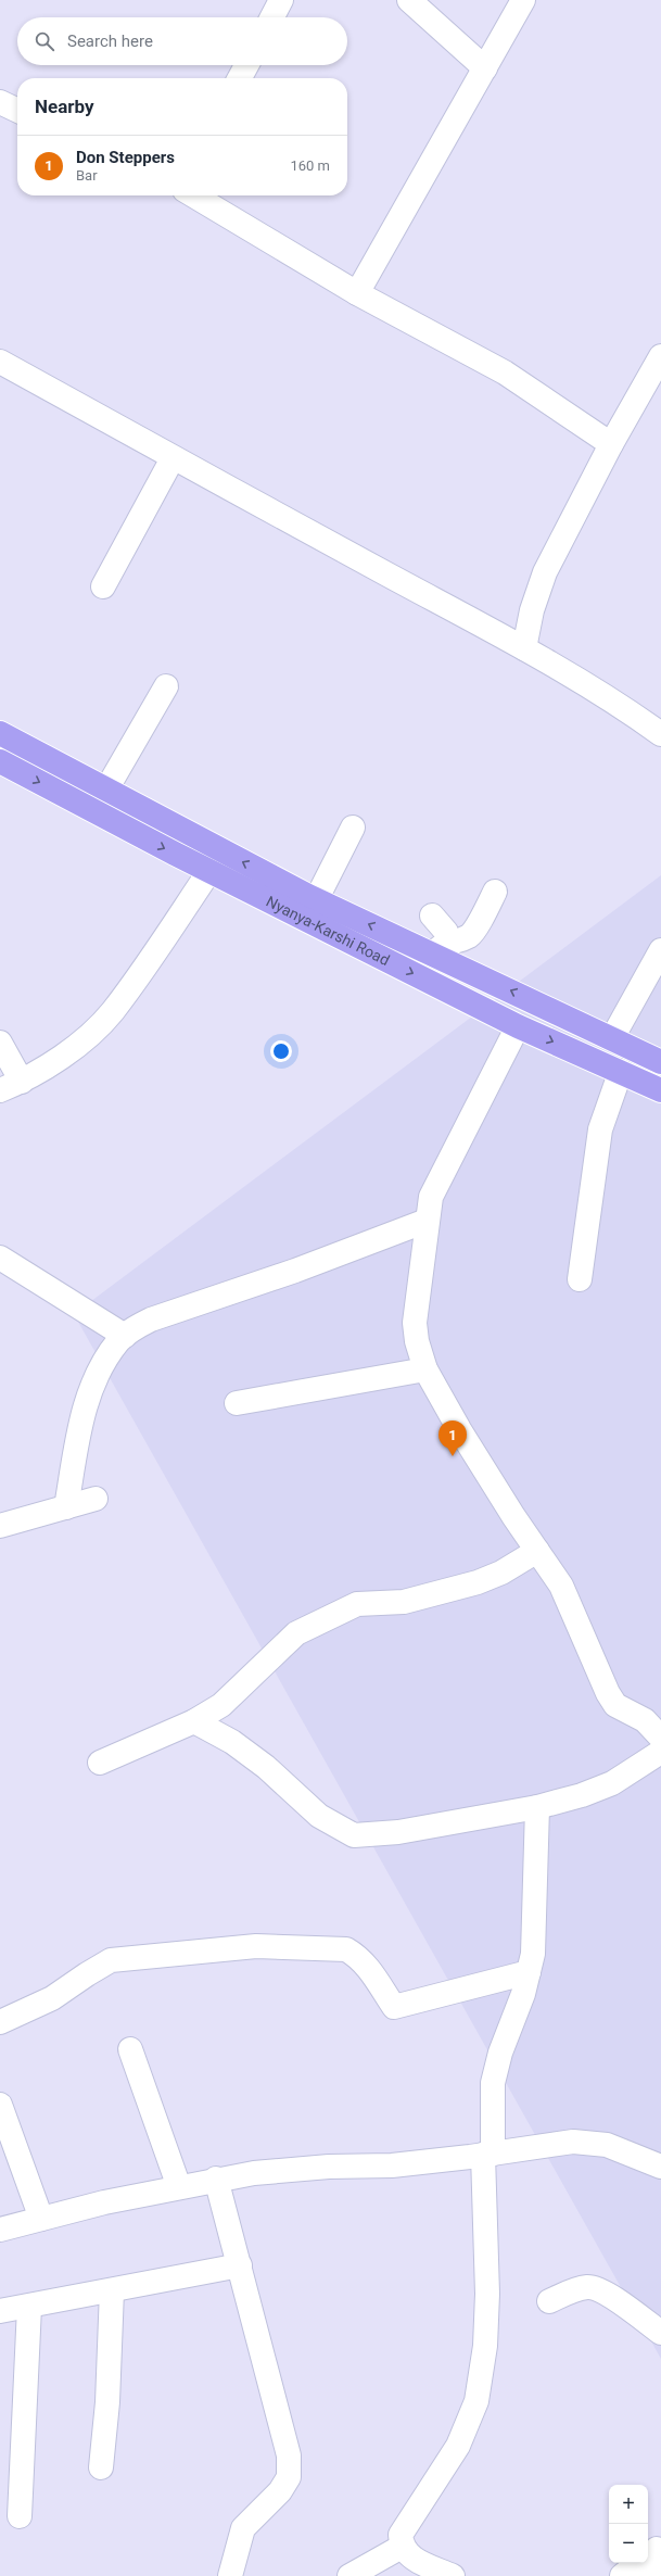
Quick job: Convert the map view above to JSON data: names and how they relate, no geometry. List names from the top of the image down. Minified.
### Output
{"streets":{"main road":["Nyanya-Karshi Road"]},"page":{"search":"Search here","heading":"Nearby","list":[{"mark":"1","name":"Don Steppers","note":"Bar","value":"160 m"}],"pins":"1","map_buttons":["+","−"]}}
